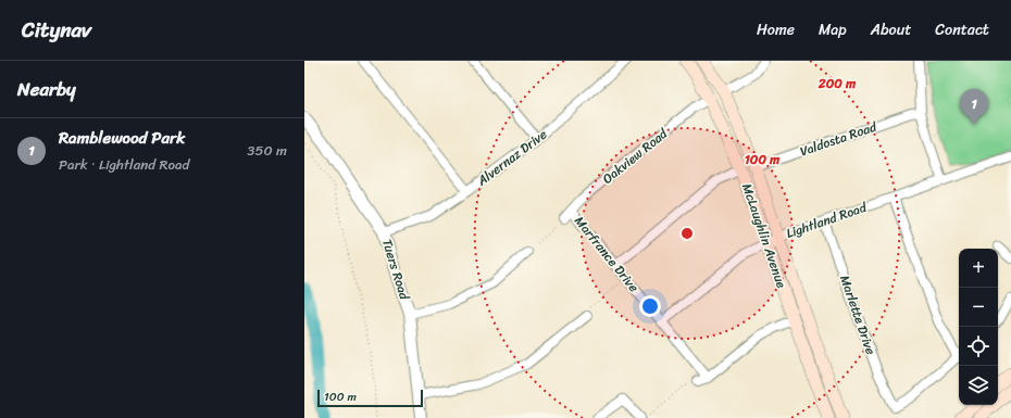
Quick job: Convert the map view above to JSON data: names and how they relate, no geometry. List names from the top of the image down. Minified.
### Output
{"streets":{"main road":["McLaughlin Avenue"],"street":["Valdosta Road","Oakview Road","Alvernaz Drive","Lightland Road","Marfrance Drive","Tuers Road","Marlette Drive"]},"crossings":[["Valdosta Road","McLaughlin Avenue"],["Oakview Road","McLaughlin Avenue"],["Oakview Road","Marfrance Drive"],["Alvernaz Drive","Tuers Road"],["Lightland Road","McLaughlin Avenue"],["Lightland Road","Marfrance Drive"],["Lightland Road","Marlette Drive"]],"scale_bar":"100 m","page":{"header":"Citynav","nav":["Home","Map","About","Contact"],"heading":"Nearby","pins":"1","list":[{"mark":"1","name":"Ramblewood Park","note":"Park · Lightland Road","value":"350 m"}],"map_buttons":["+","−"],"scale":"100 m"},"rings":["200 m","100 m"]}
